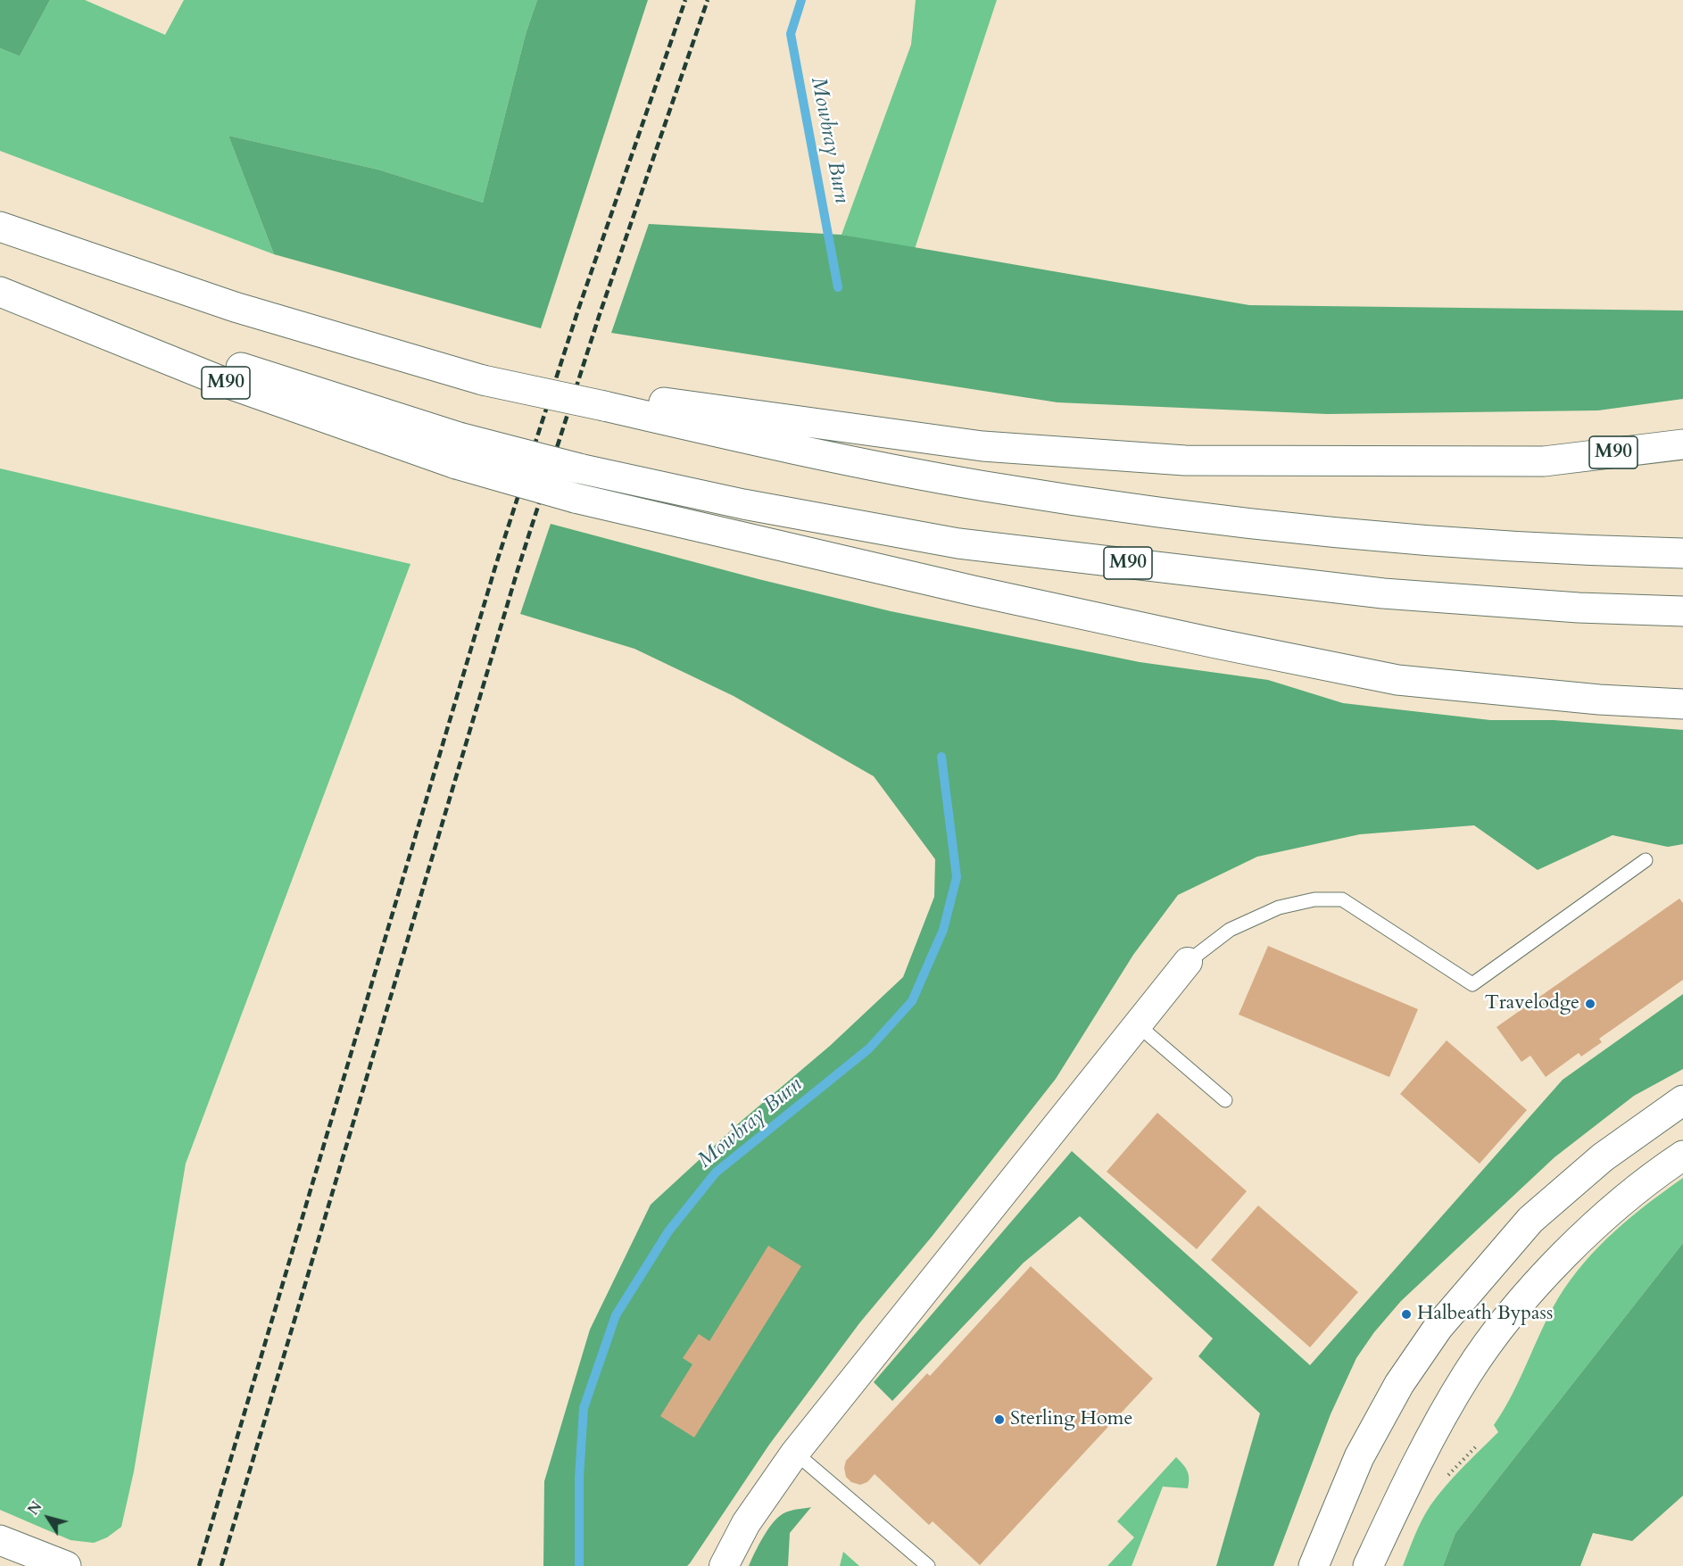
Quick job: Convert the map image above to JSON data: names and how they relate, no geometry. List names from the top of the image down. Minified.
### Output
{"streets":{"main road":["M90"]},"water":["Mowbray Burn"],"places":["Travelodge","Halbeath Bypass","Sterling Home"],"north":"top left"}
